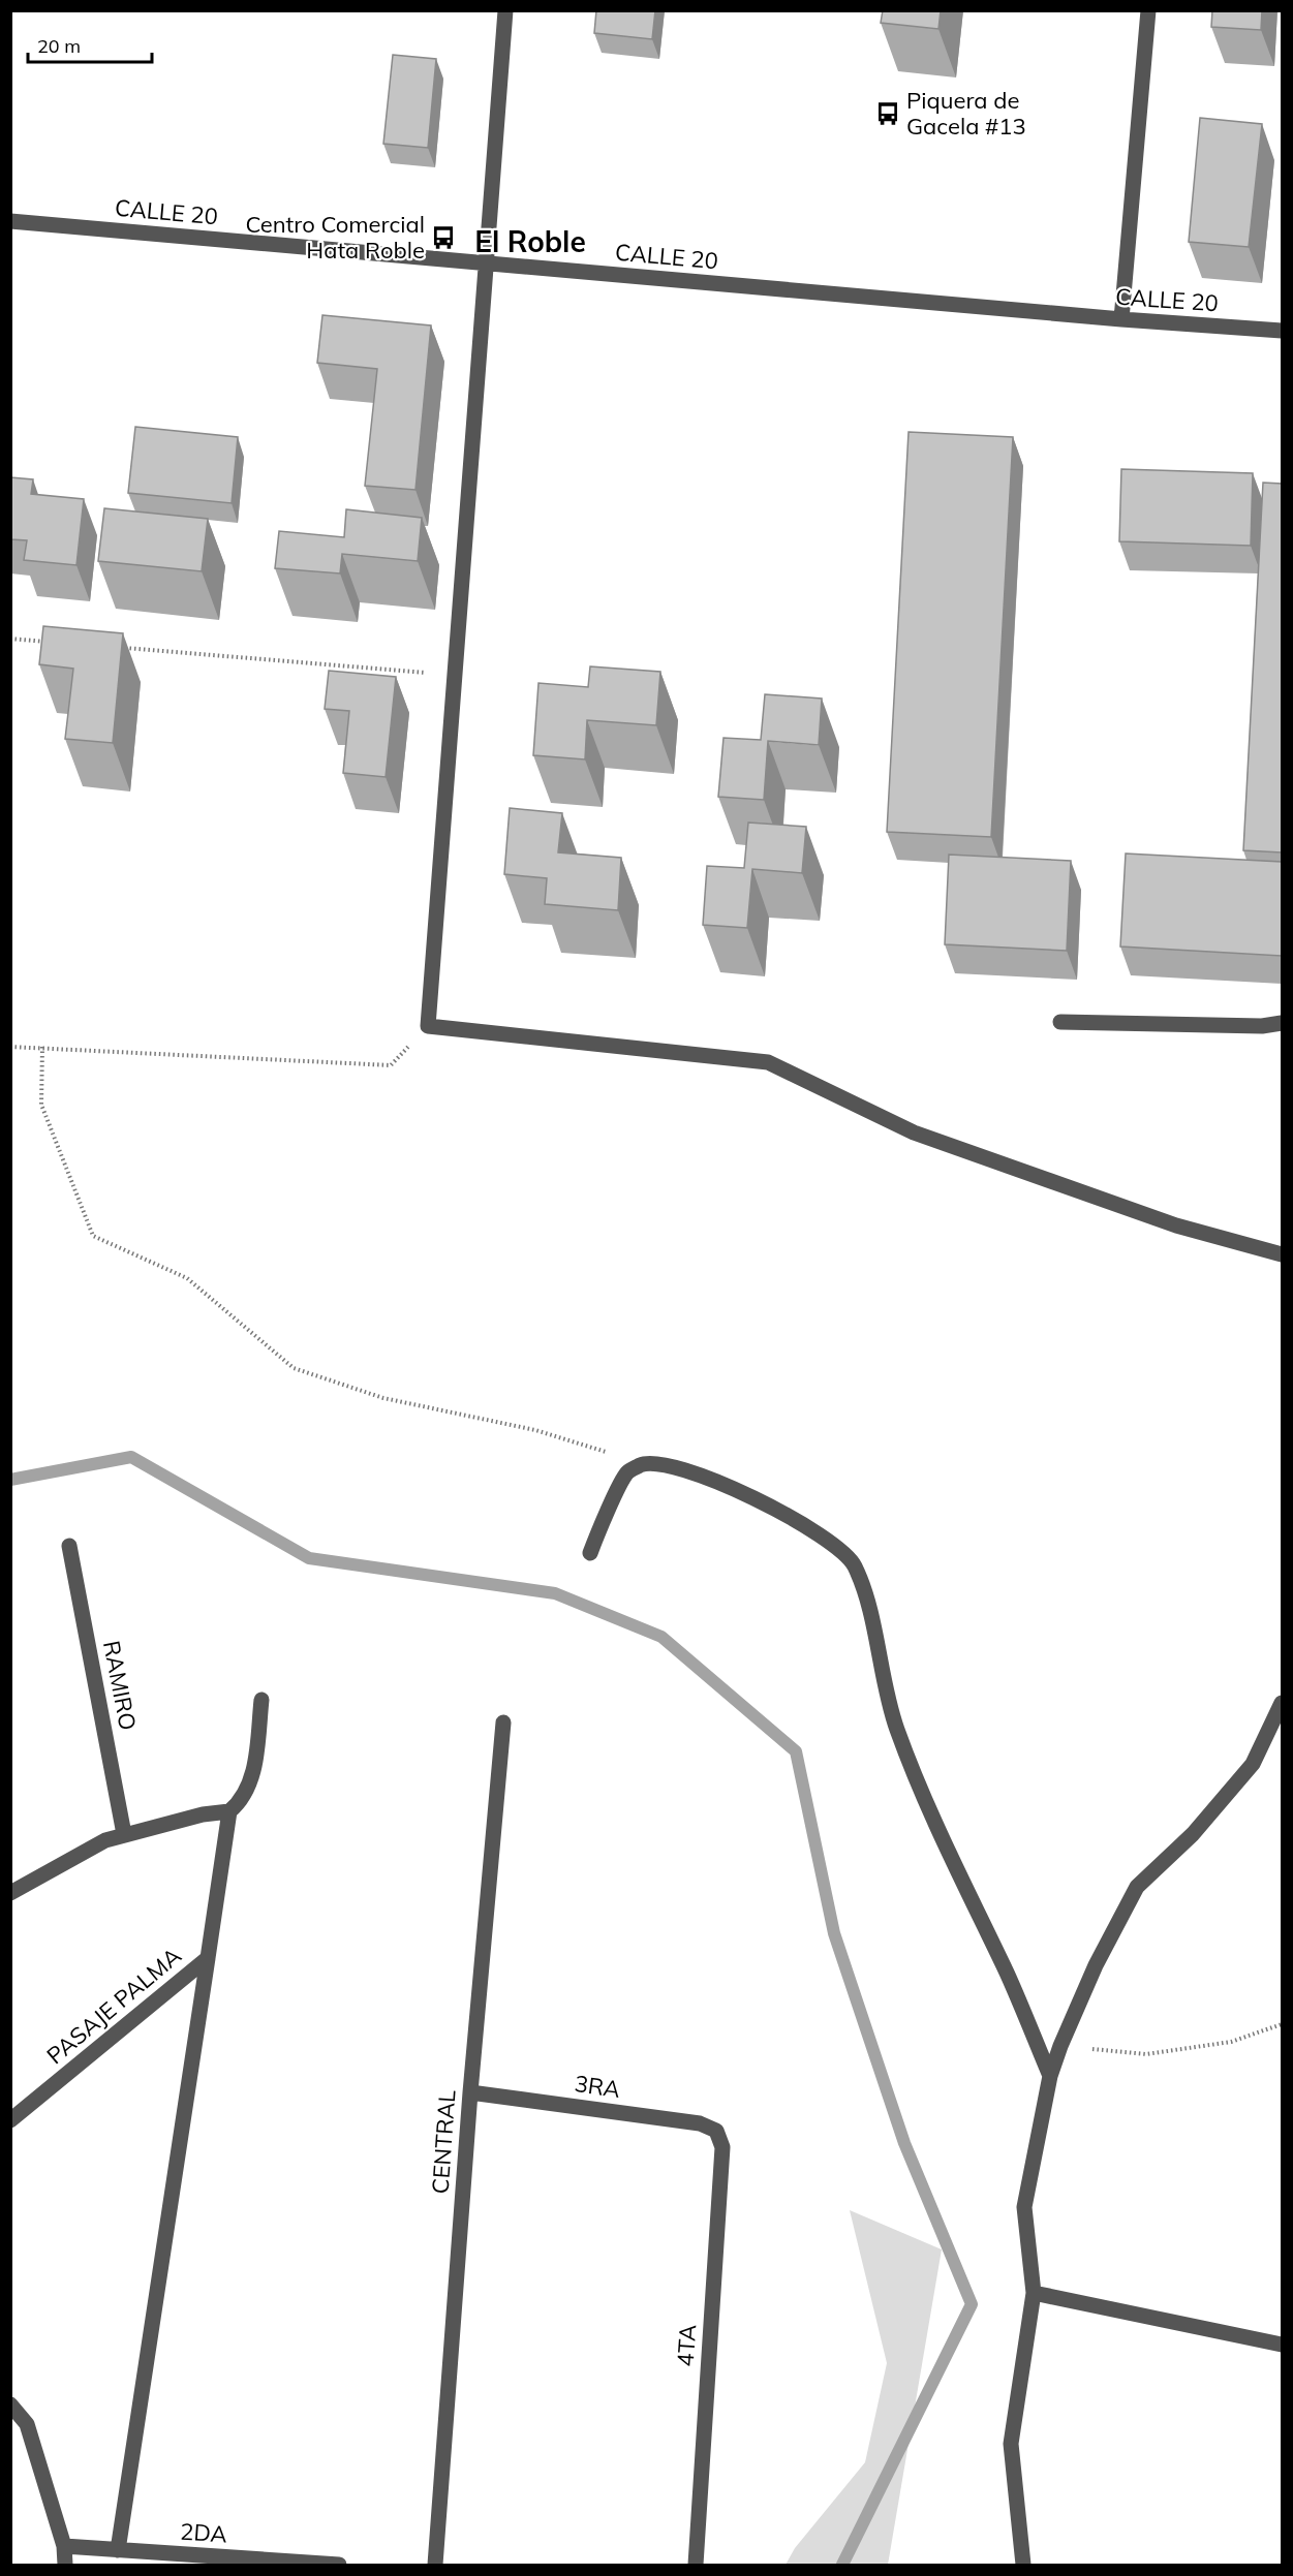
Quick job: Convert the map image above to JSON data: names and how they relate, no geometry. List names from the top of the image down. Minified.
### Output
{"streets":{"street":["CALLE 20","RAMIRO","PASAJE PALMA","3RA","CENTRAL","4TA","2DA"]},"crossings":[["3RA","CENTRAL"],["3RA","4TA"]],"districts":["El Roble"],"places":{"bus stop":["Piquera de Gacela #13","Centro Comercial Hata Roble"]},"scale_bar":"20 m"}
